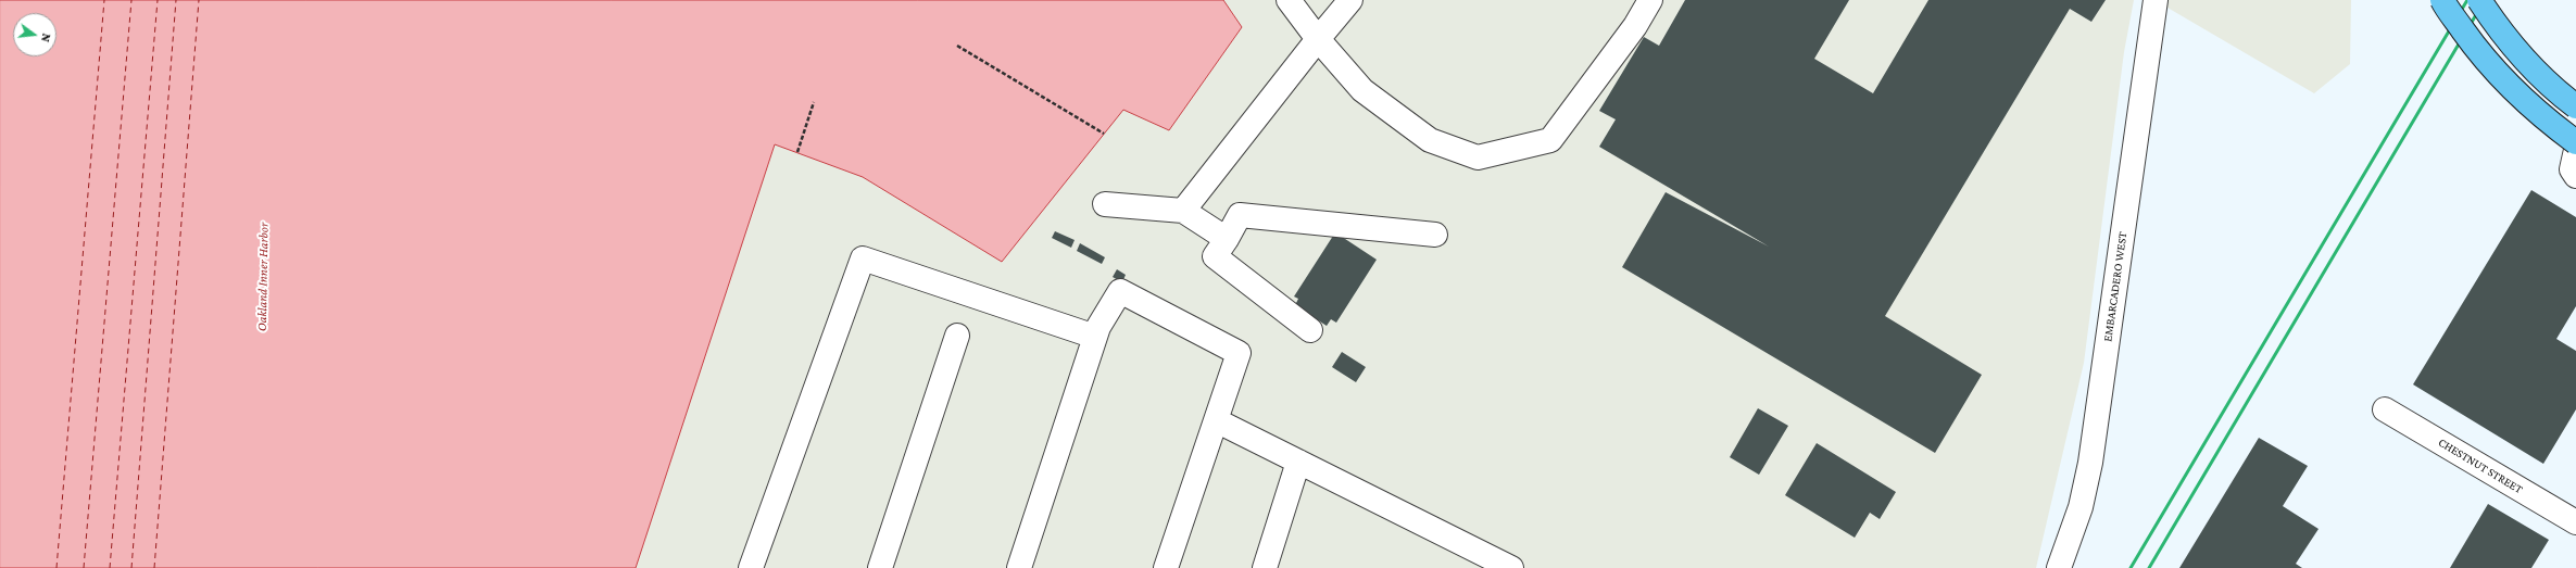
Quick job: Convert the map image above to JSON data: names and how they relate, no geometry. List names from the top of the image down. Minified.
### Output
{"streets":{"street":["EMBARCADERO WEST","CHESTNUT STREET"]},"water":["Oakland Inner Harbor"],"north":"right"}
